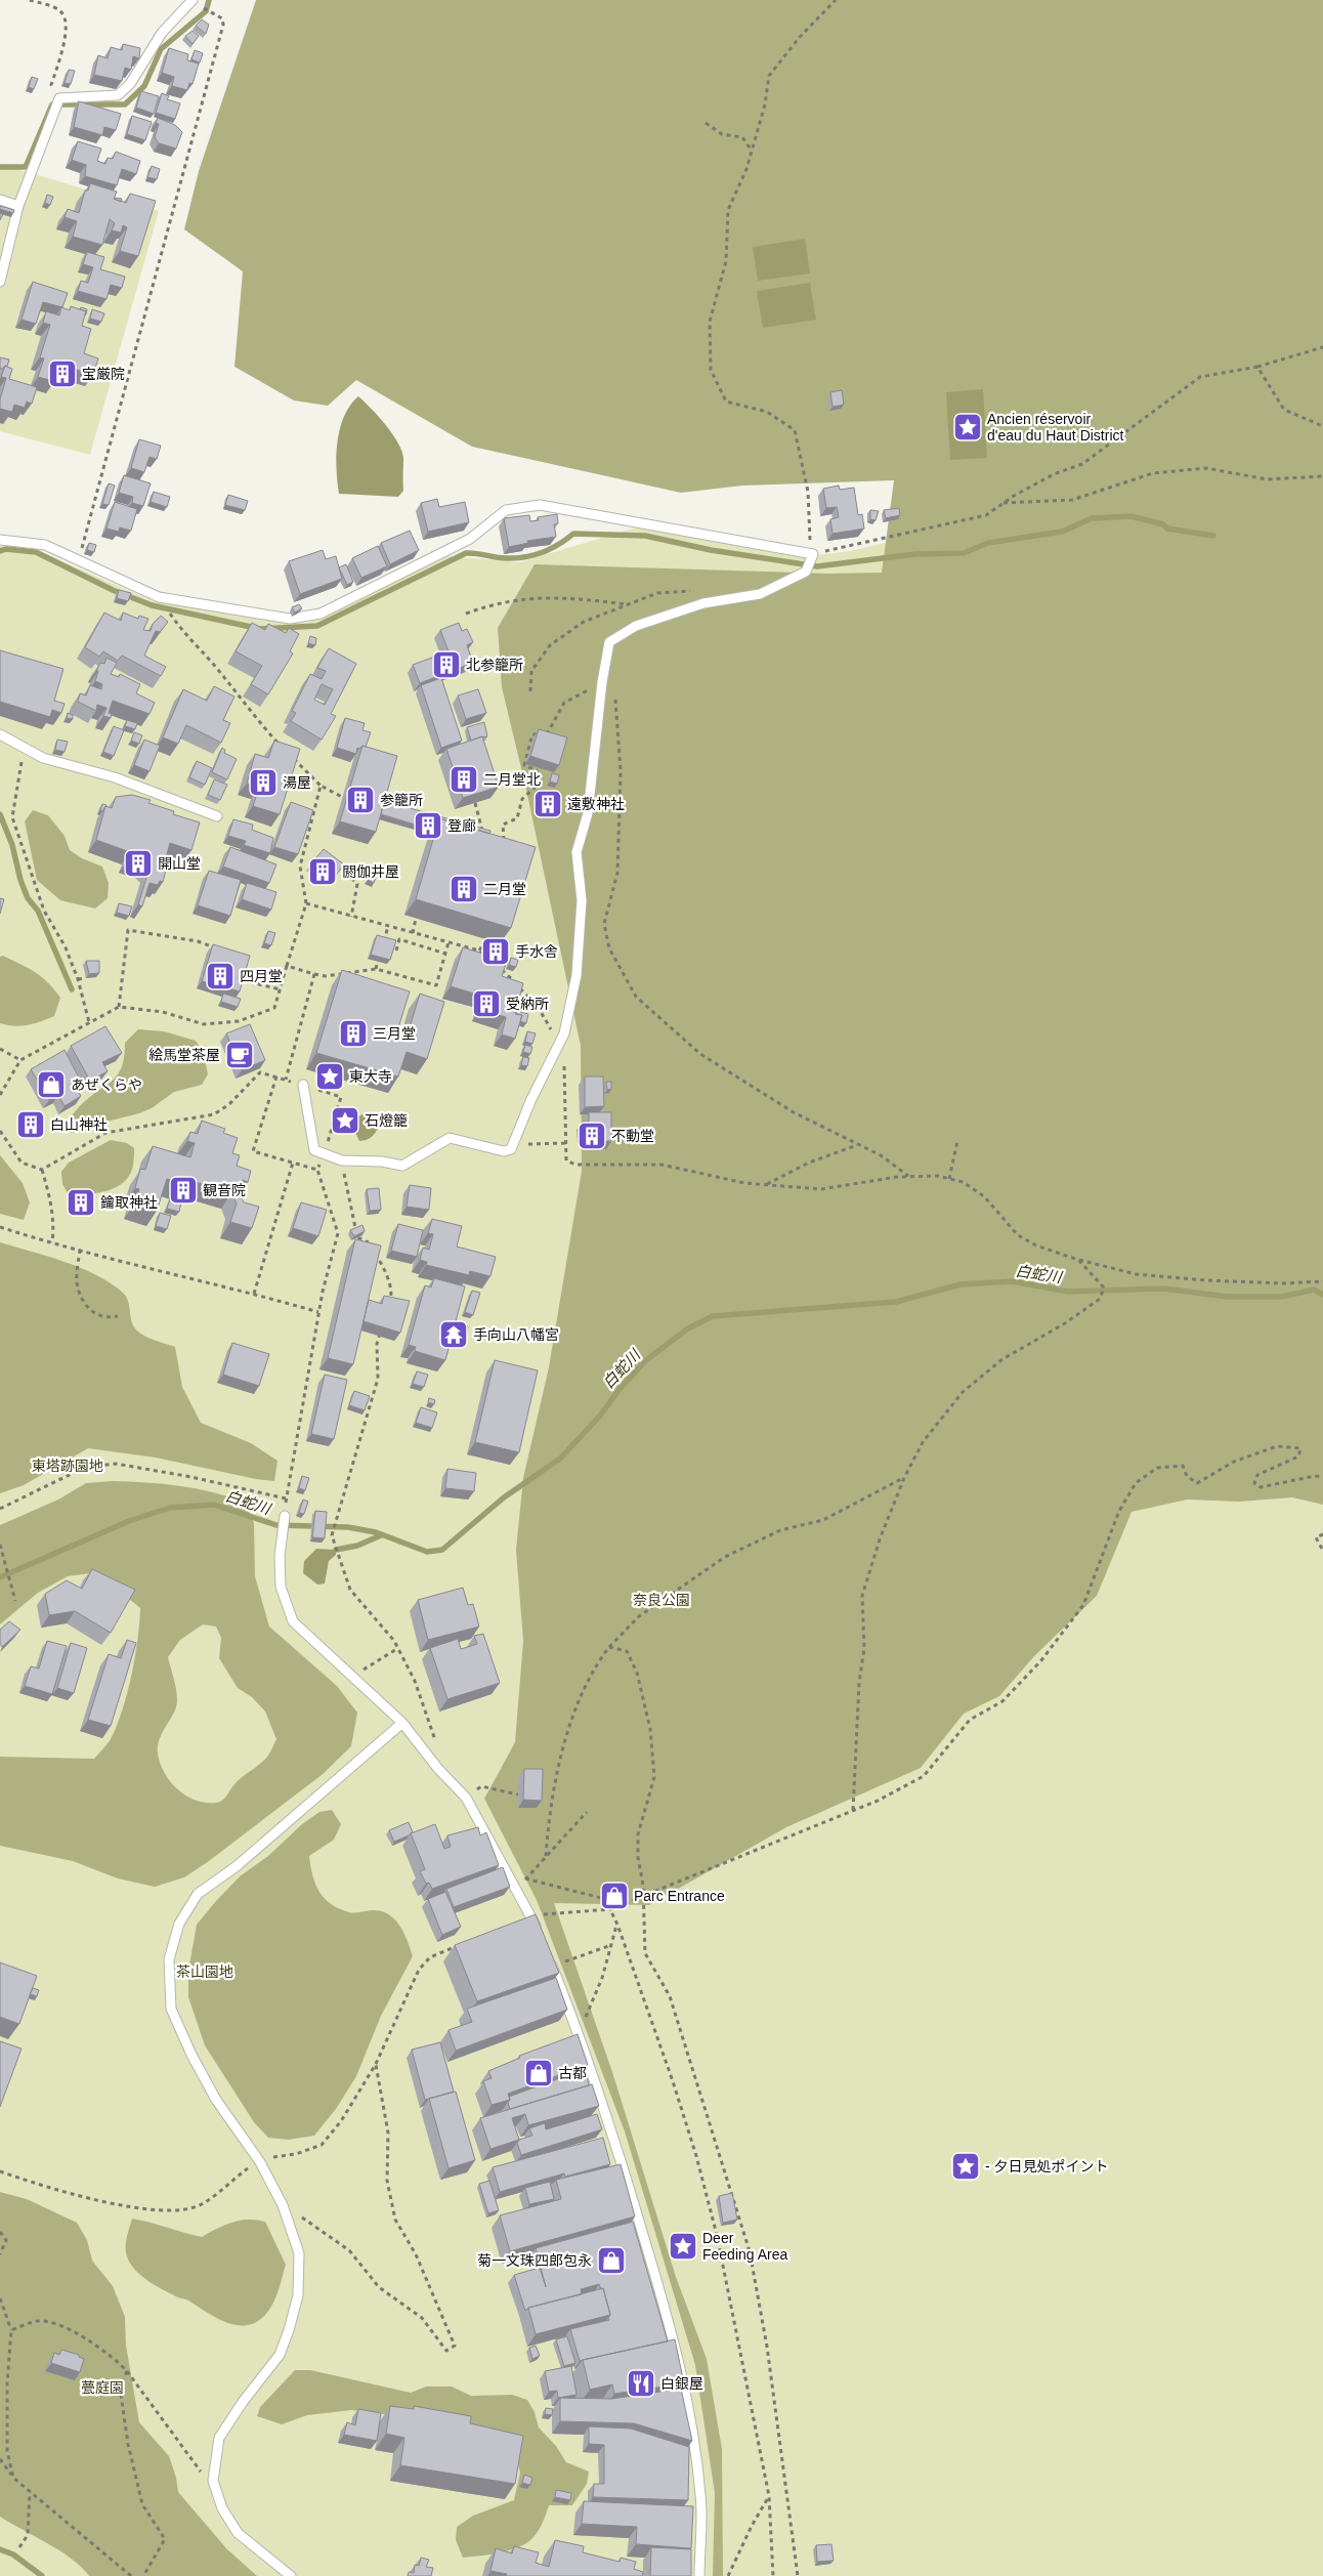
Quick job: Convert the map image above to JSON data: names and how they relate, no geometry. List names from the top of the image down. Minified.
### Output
{"water":["白蛇川"],"parks":["東塔跡園地","奈良公園","茶山園地","甍庭園"],"places":{"building":["宝厳院","北参籠所","二月堂北","湯屋","参籠所","遠敷神社","登廊","開山堂","閼伽井屋","二月堂","手水舎","四月堂","受納所","三月堂","白山神社","不動堂","観音院","鑰取神社"],"place":["Ancien réservoir d'eau du Haut District","東大寺","石燈籠","- 夕日見処ポイント","Deer Feeding Area"],"cafe":["絵馬堂茶屋"],"shop":["あぜくらや","Parc Entrance","古都","菊一文珠四郎包永"],"temple":["手向山八幡宮"],"restaurant":["白銀屋"]}}
